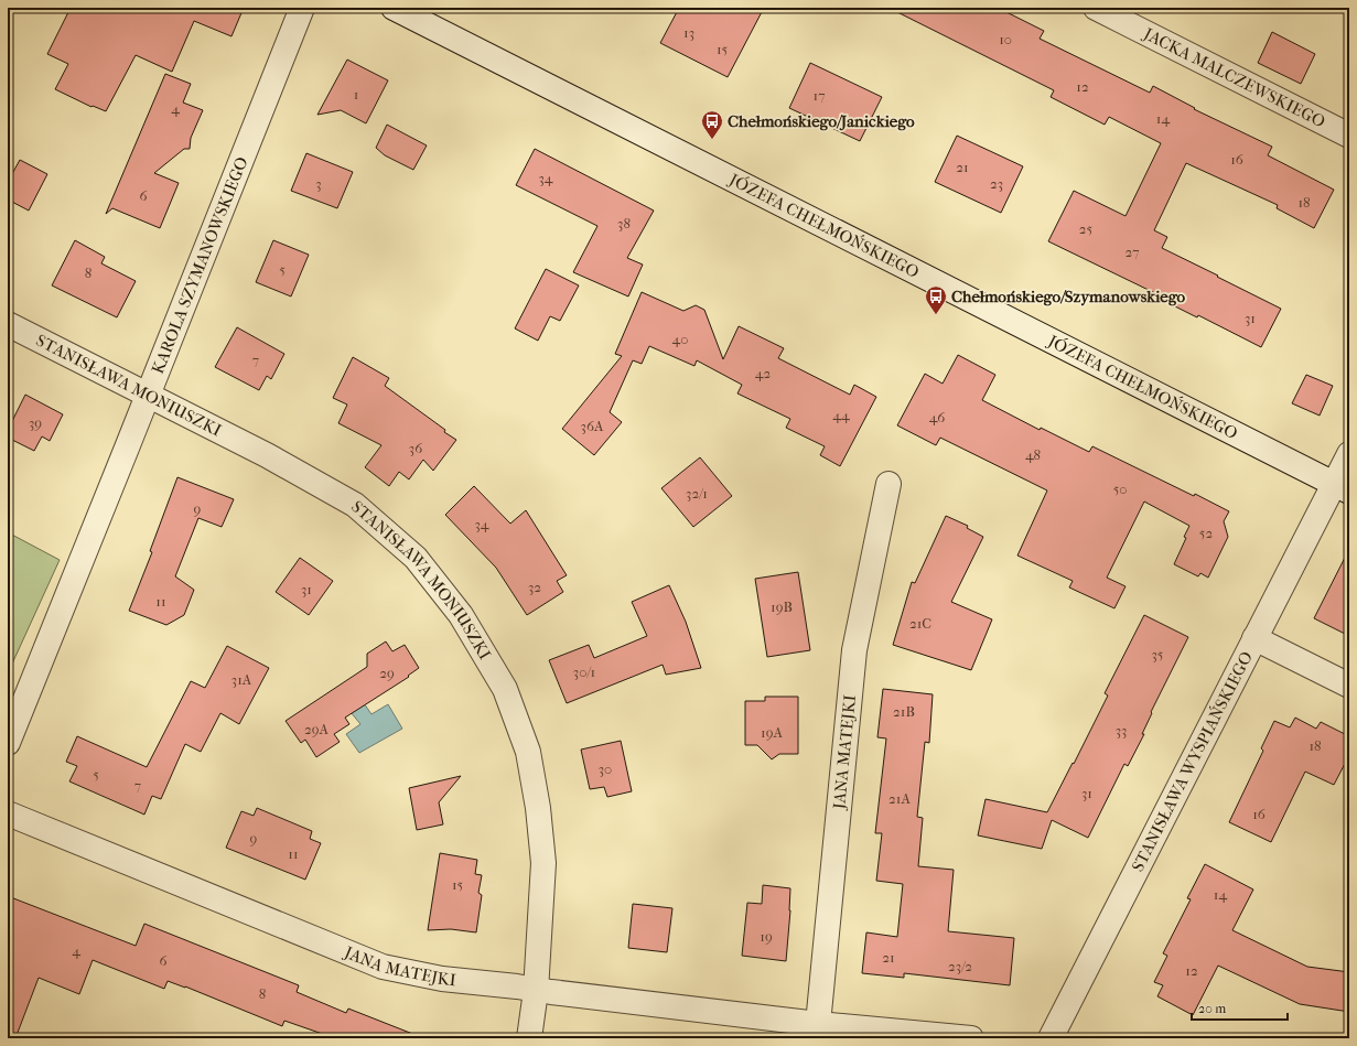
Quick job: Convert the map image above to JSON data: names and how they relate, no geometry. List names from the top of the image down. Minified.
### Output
{"streets":{"street":["JACKA MALCZEWSKIEGO","JÓZEFA CHEŁMOŃSKIEGO","KAROLA SZYMANOWSKIEGO","STANISŁAWA MONIUSZKI","JANA MATEJKI","STANISŁAWA WYSPIAŃSKIEGO"]},"crossings":[["JÓZEFA CHEŁMOŃSKIEGO","STANISŁAWA WYSPIAŃSKIEGO"],["KAROLA SZYMANOWSKIEGO","STANISŁAWA MONIUSZKI"],["STANISŁAWA MONIUSZKI","JANA MATEJKI"]],"places":{"bus stop":["Chełmońskiego/Janickiego","Chełmońskiego/Szymanowskiego"]},"house_numbers":["13","10","15","12","1","17","4","14","16","21","34","3","23","6","18","38","25","27","5","8","31","40","7","42","44","46","39","36A","36","48","50","32/1","9","34","52","32","31","11","19B","21C","35","30/1","29","31A","21B","29A","33","19A","18","30","5","7","31","21A","16","9","11","15","14","19","4","21","6","23/2","12","8"],"scale_bar":"20 m"}
